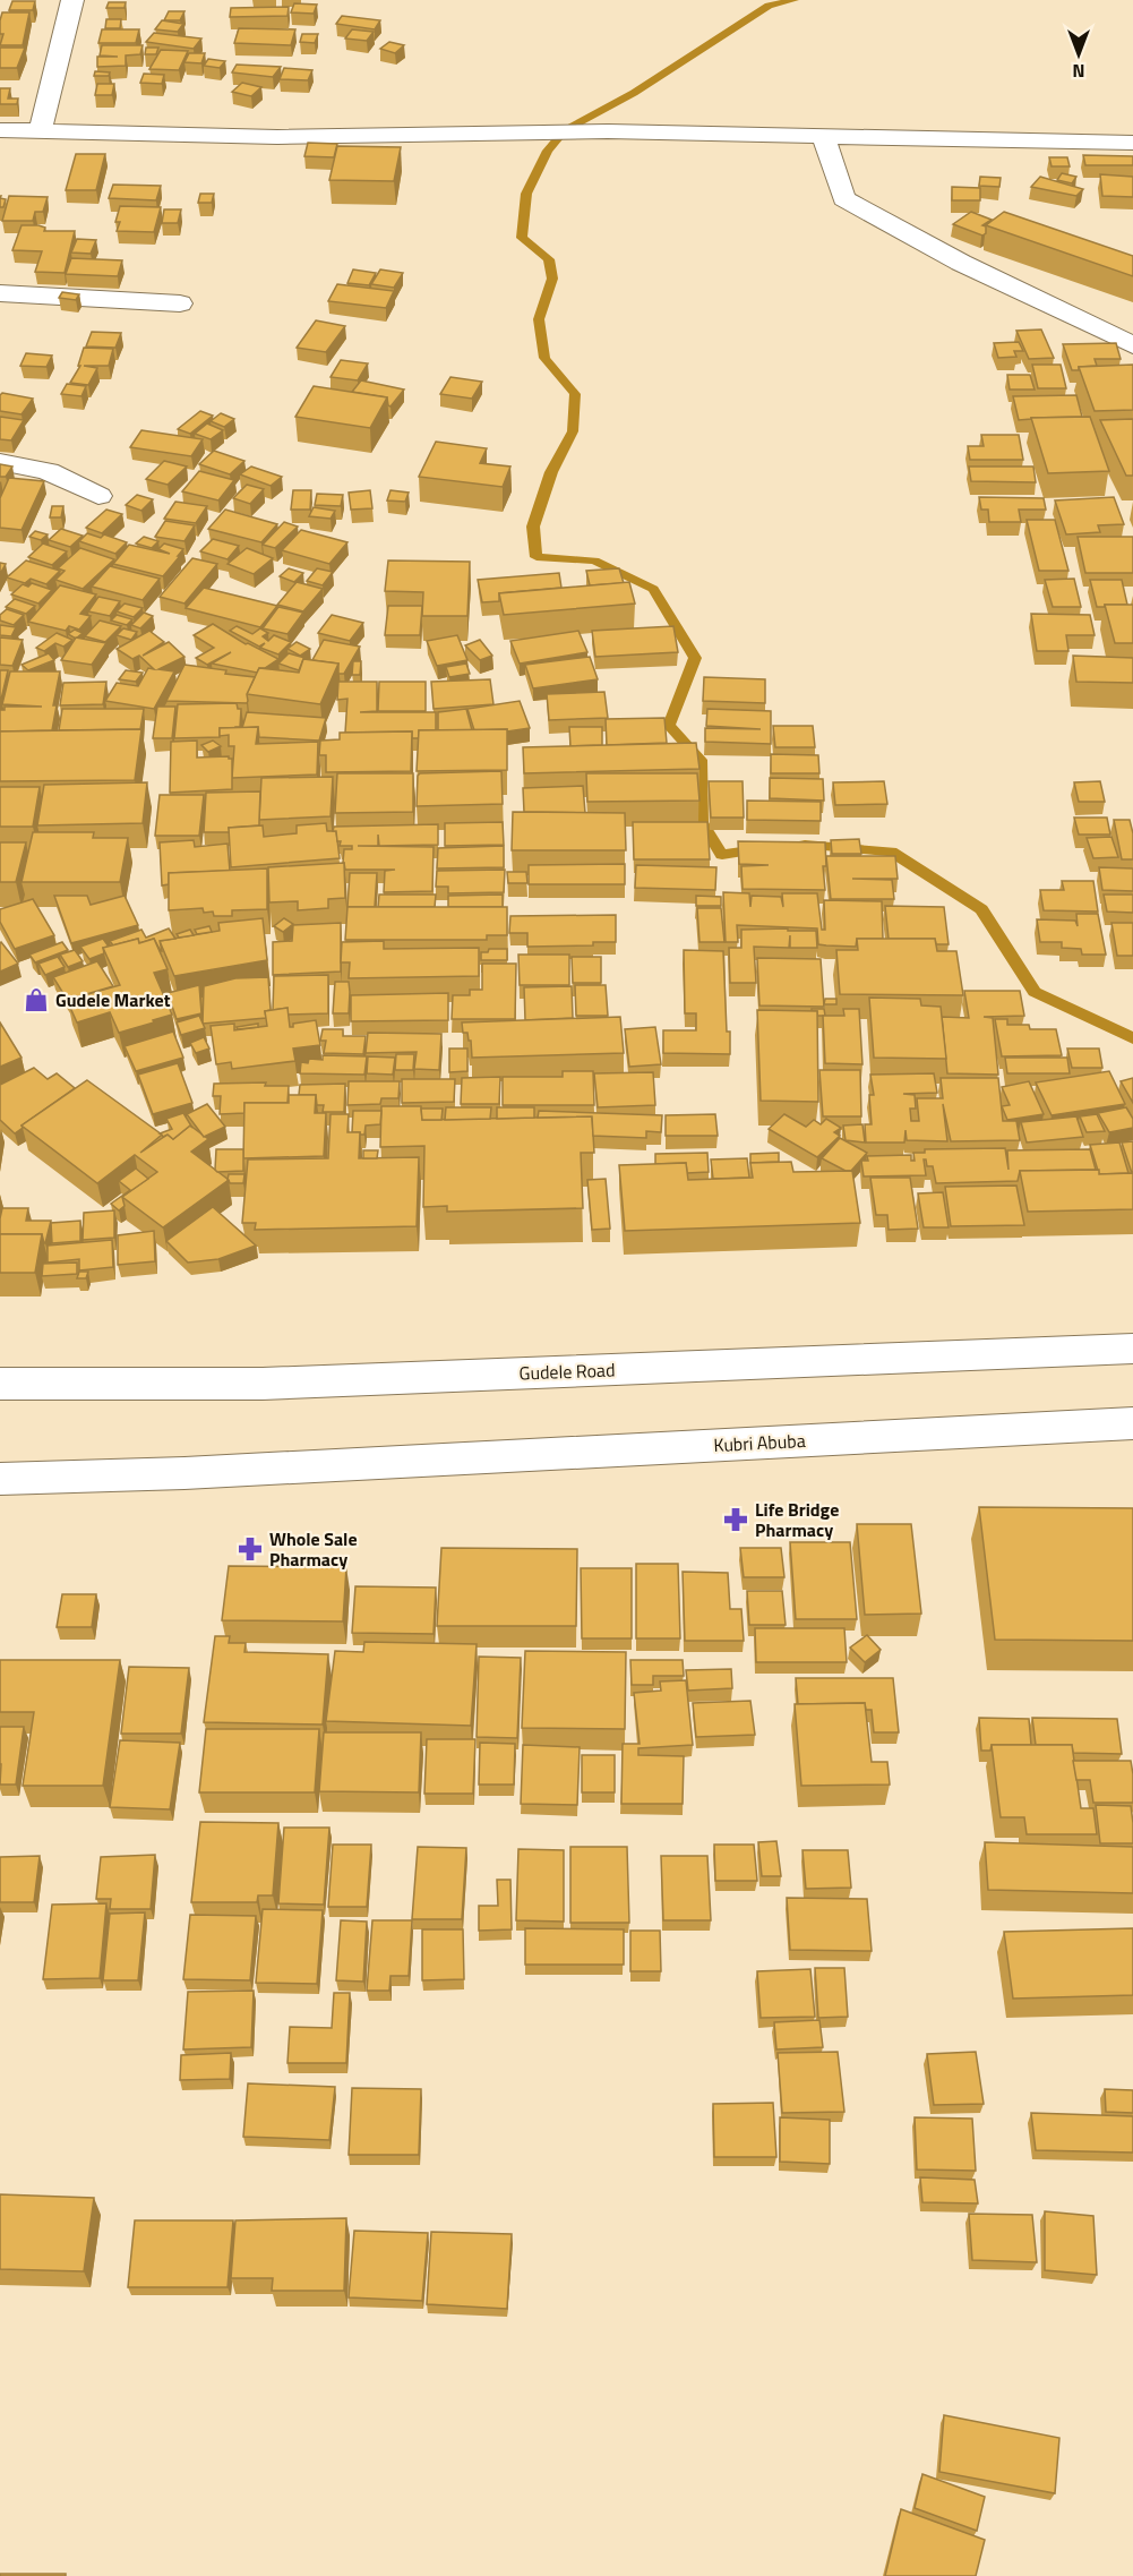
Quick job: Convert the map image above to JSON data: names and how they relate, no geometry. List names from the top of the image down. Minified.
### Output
{"streets":{"main road":["Gudele Road","Kubri Abuba"]},"places":{"shop":["Gudele Market"],"pharmacy":["Life Bridge Pharmacy","Whole Sale Pharmacy"]},"north":"bottom"}
